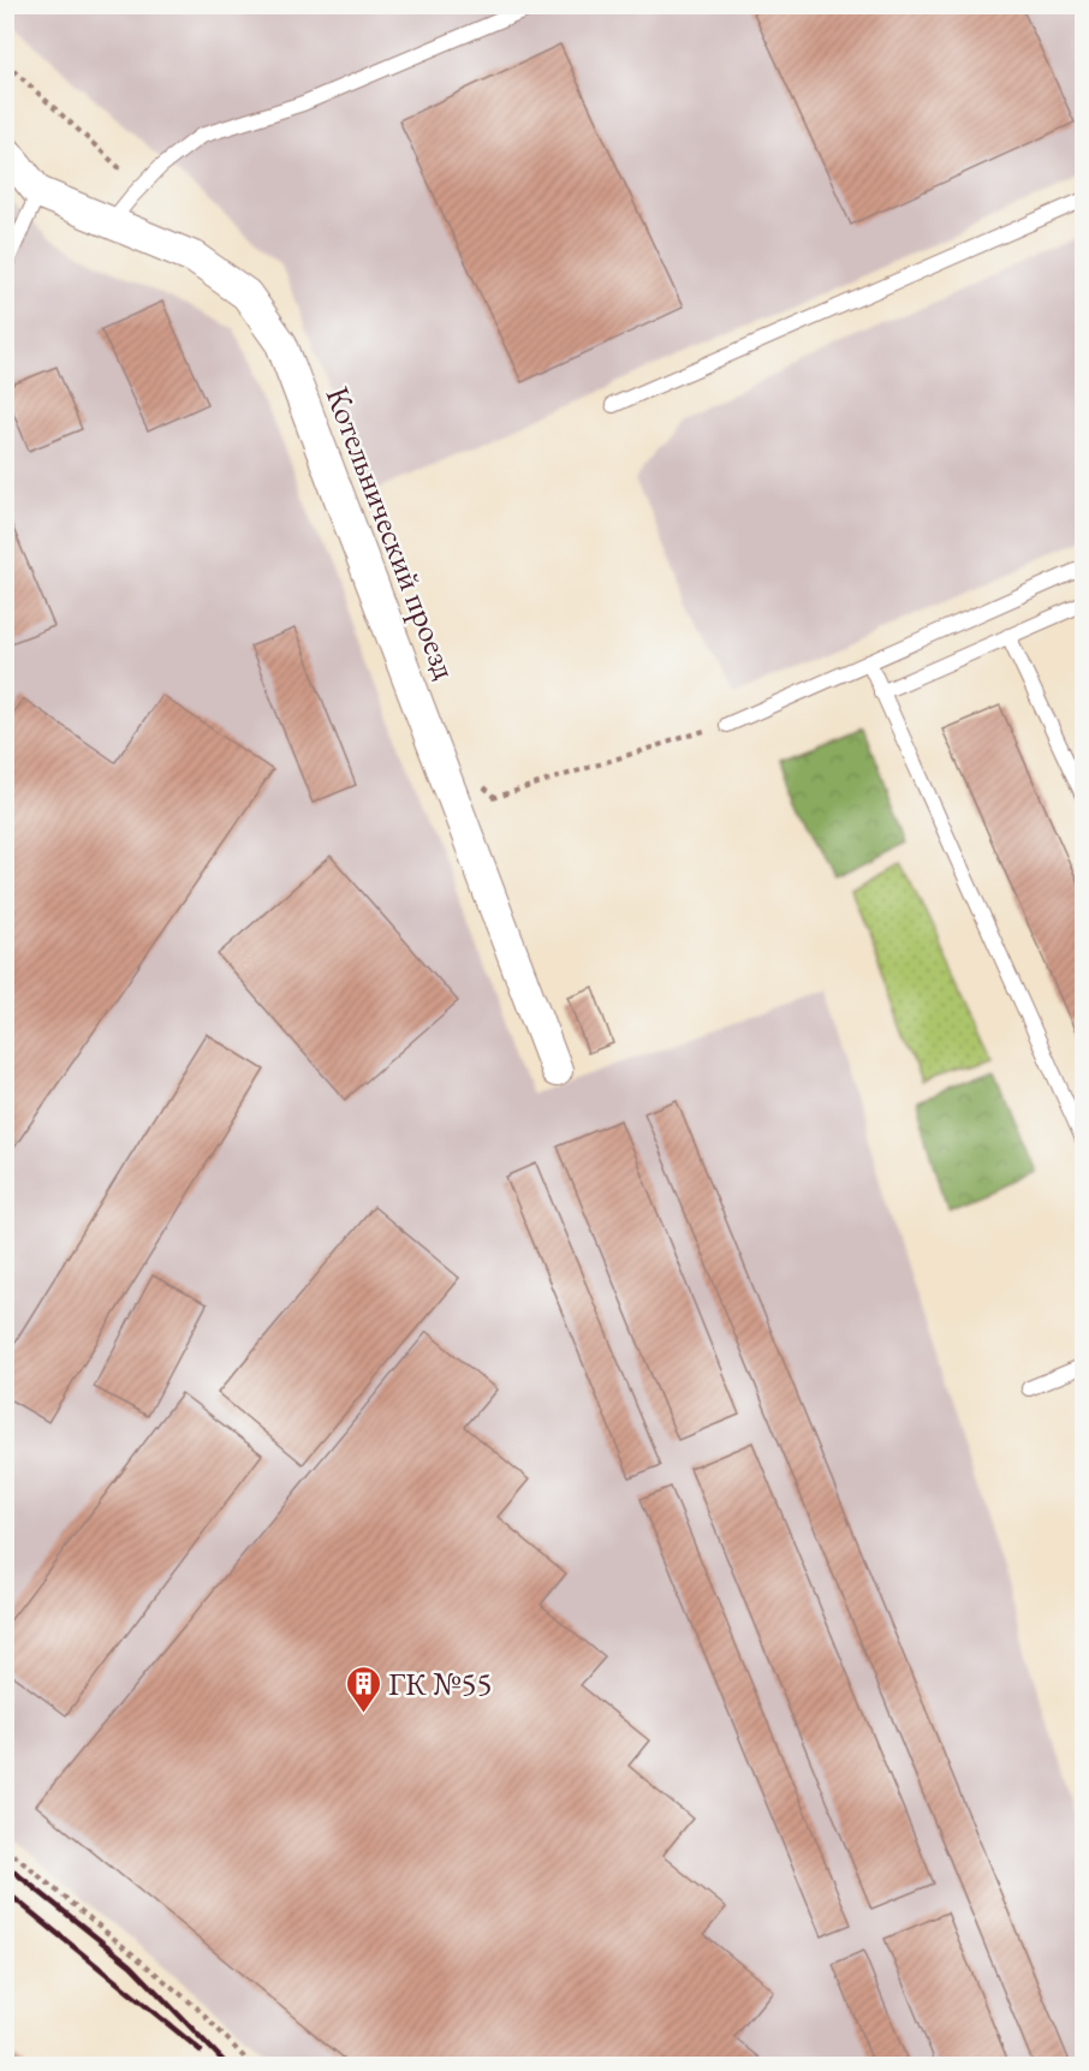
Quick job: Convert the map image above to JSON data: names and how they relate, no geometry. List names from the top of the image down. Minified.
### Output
{"streets":{"street":["Котельнический проезд"]},"places":{"building":["ГК №55"]}}
